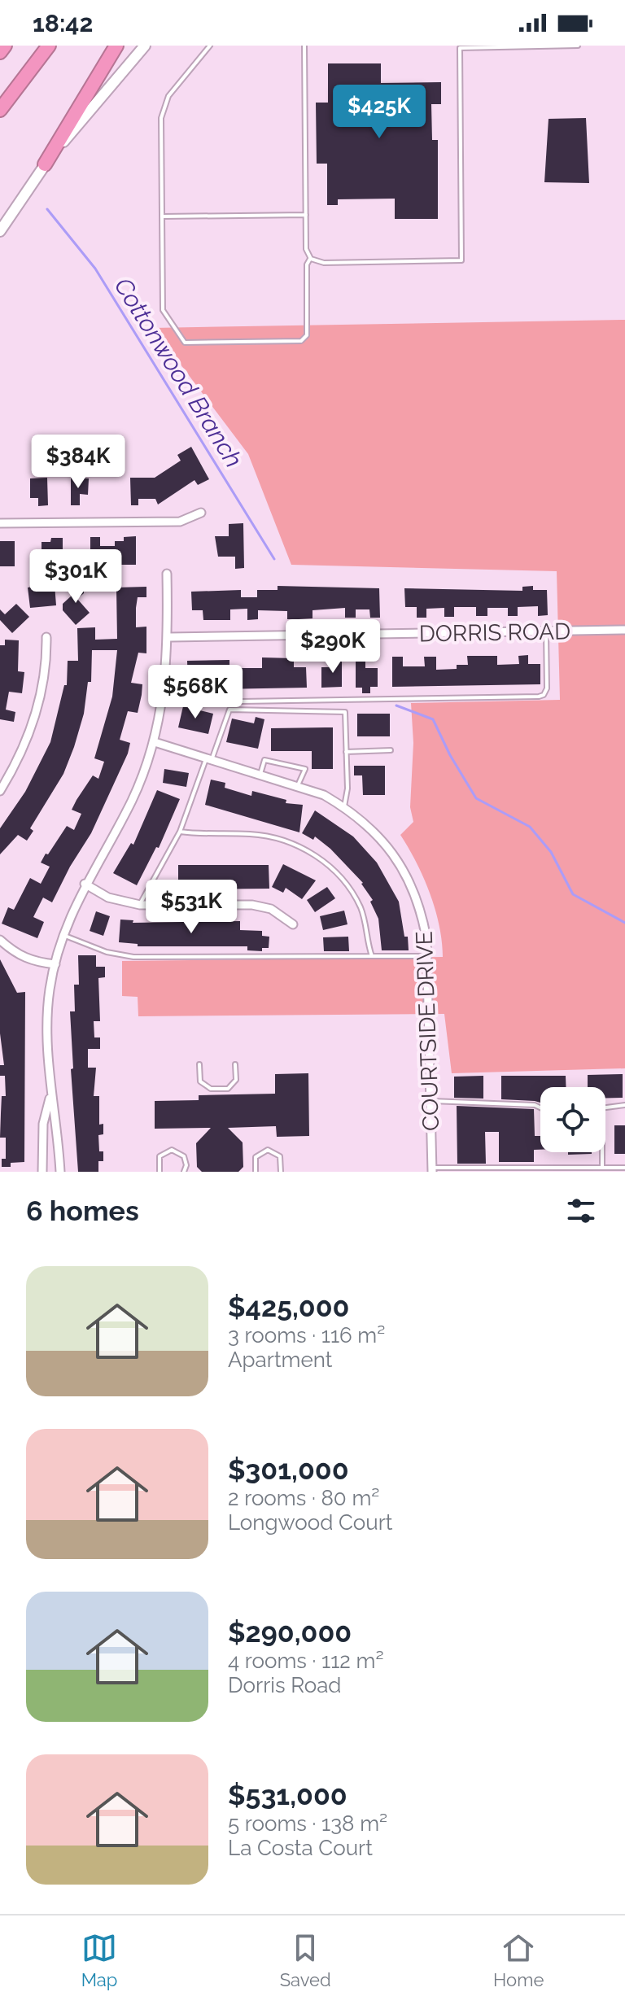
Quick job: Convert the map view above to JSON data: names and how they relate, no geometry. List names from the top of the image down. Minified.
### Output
{"streets":{"street":["DORRIS ROAD","COURTSIDE DRIVE"]},"water":["Cottonwood Branch"],"page":{"status":"18:42","price":["$425K","$384K","$301K","$290K","$568K","$531K"],"heading":"6 homes","list":[{"name":"$425,000","note":"3 rooms · 116 m² · Apartment"},{"name":"$301,000","note":"2 rooms · 80 m² · Longwood Court"},{"name":"$290,000","note":"4 rooms · 112 m² · Dorris Road"},{"name":"$531,000","note":"5 rooms · 138 m² · La Costa Court"}],"tabs":["Map","Saved","Home"]}}
